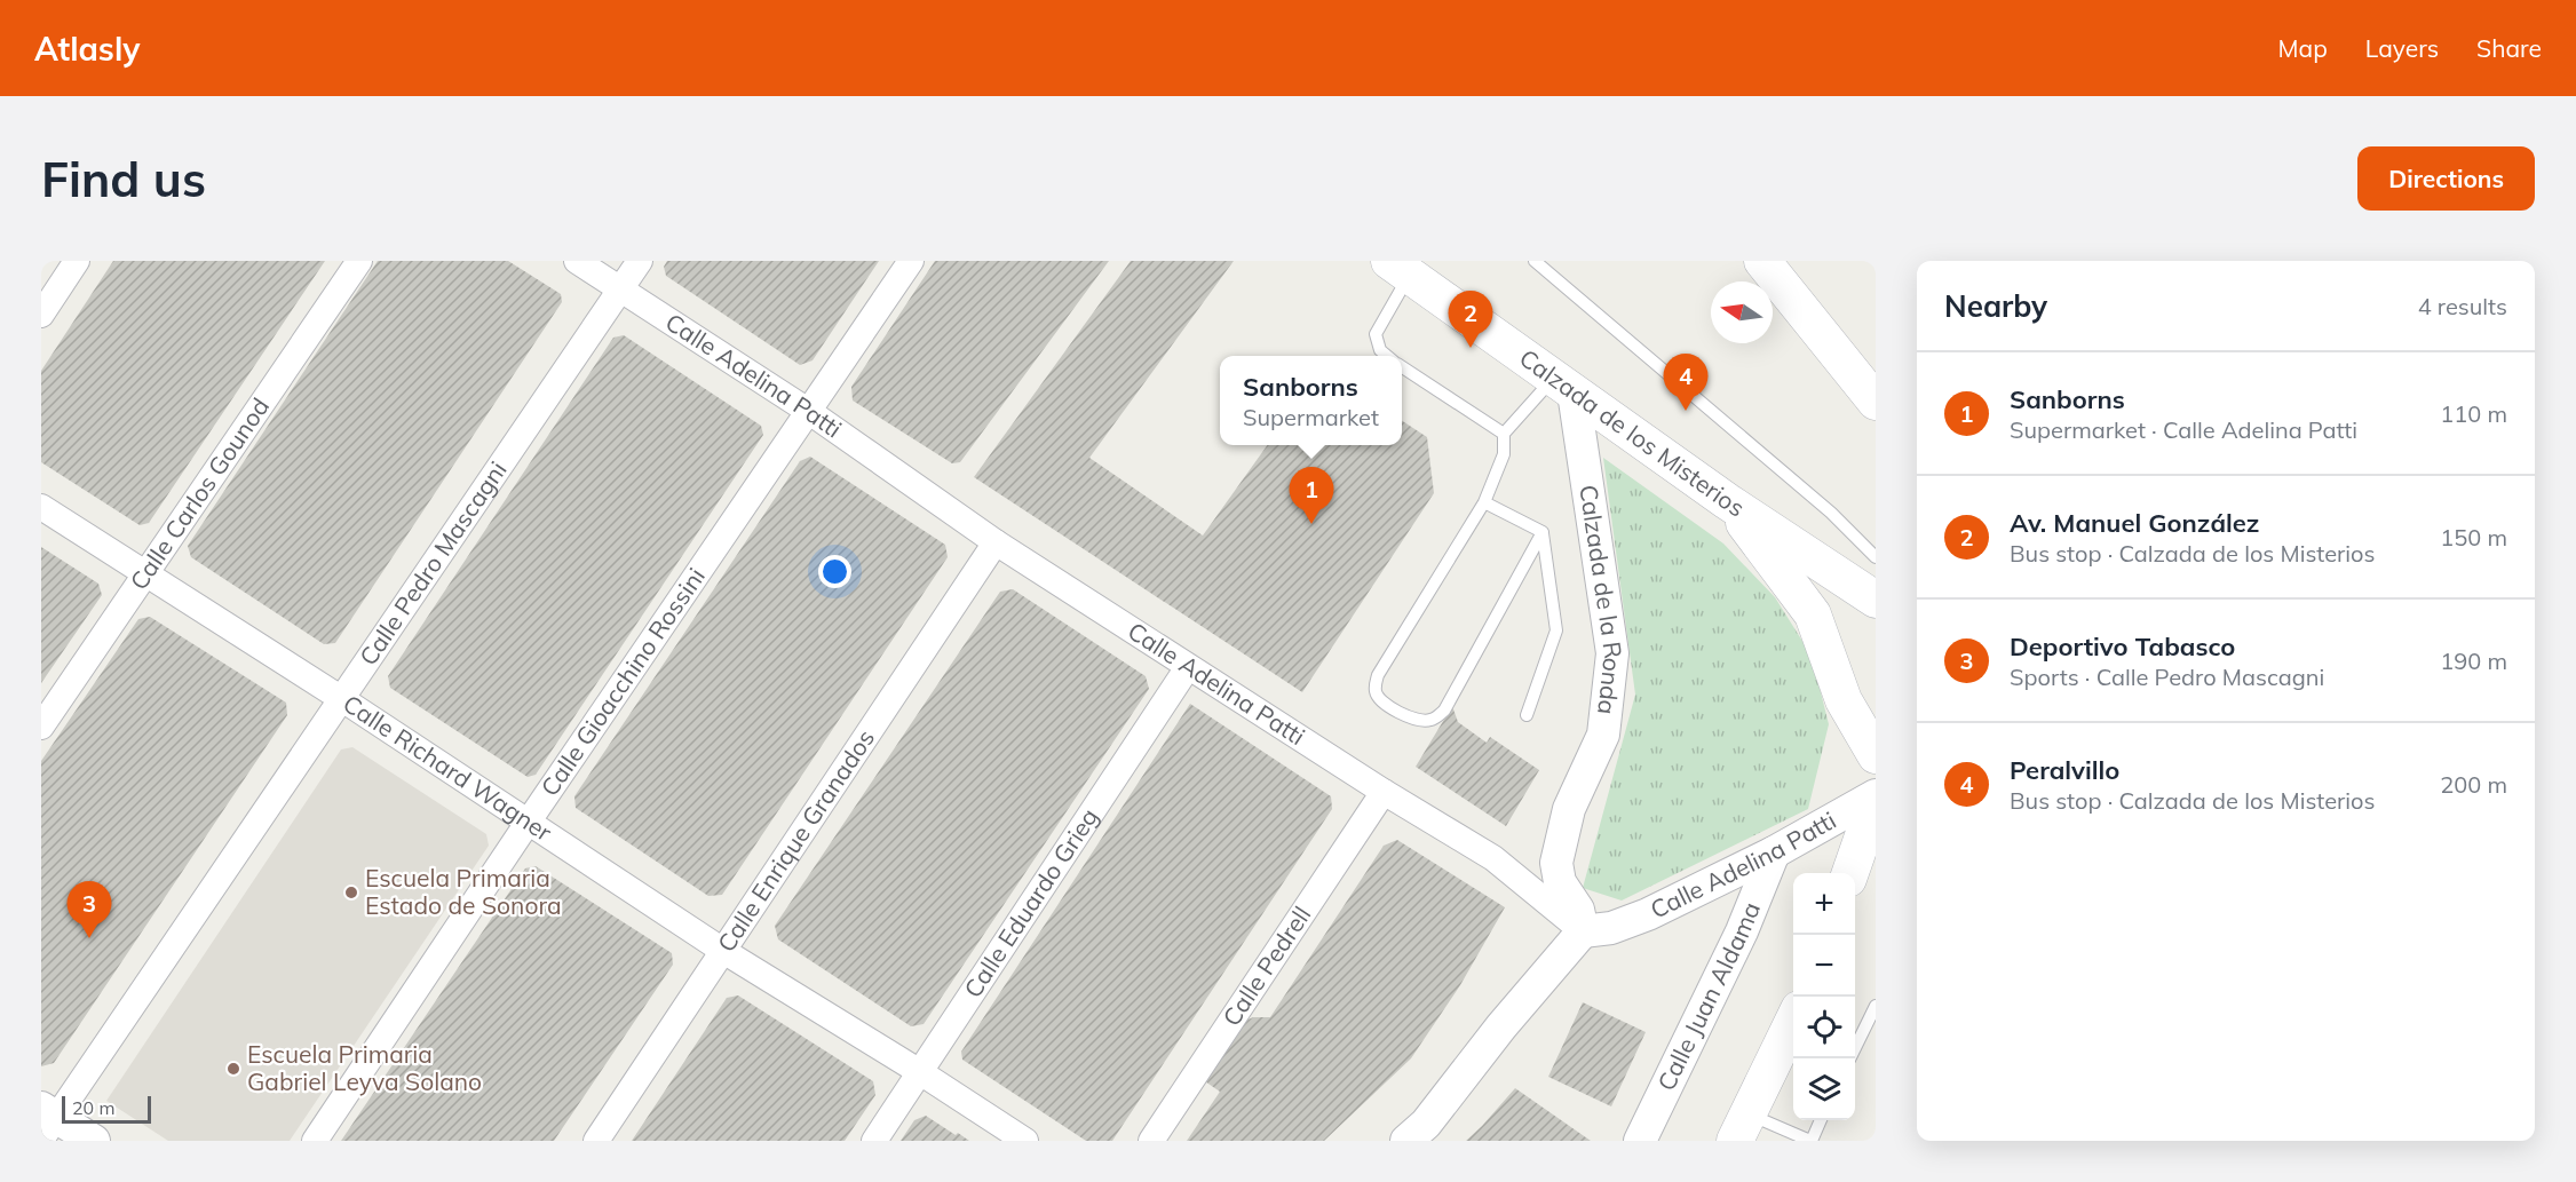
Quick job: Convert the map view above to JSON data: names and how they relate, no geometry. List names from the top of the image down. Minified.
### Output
{"streets":{"main road":["Calzada de los Misterios"],"street":["Calle Adelina Patti","Calle Carlos Gounod","Calle Pedro Mascagni","Calzada de la Ronda","Calle Gioacchino Rossini","Calle Richard Wagner","Calle Enrique Granados","Calle Eduardo Grieg","Calle Pedrell","Calle Juan Aldama"]},"crossings":[["Calle Adelina Patti","Calle Pedro Mascagni"],["Calle Adelina Patti","Calzada de la Ronda"],["Calle Adelina Patti","Calle Gioacchino Rossini"],["Calle Adelina Patti","Calle Enrique Granados"],["Calle Adelina Patti","Calle Eduardo Grieg"],["Calle Adelina Patti","Calle Pedrell"],["Calle Adelina Patti","Calle Juan Aldama"],["Calzada de los Misterios","Calzada de la Ronda"],["Calle Carlos Gounod","Calle Richard Wagner"],["Calle Pedro Mascagni","Calle Richard Wagner"],["Calle Gioacchino Rossini","Calle Richard Wagner"],["Calle Richard Wagner","Calle Enrique Granados"],["Calle Richard Wagner","Calle Eduardo Grieg"]],"places":["Escuela Primaria Estado de Sonora","Escuela Primaria Gabriel Leyva Solano"],"scale_bar":"20 m","north":"left","page":{"header":"Atlasly","nav":["Map","Layers","Share"],"buttons":"Directions","title":"Find us","heading":["Nearby","4 results"],"pins":["2","4","1","3"],"list":[{"mark":"1","name":"Sanborns","note":"Supermarket · Calle Adelina Patti","value":"110 m"},{"mark":"2","name":"Av. Manuel González","note":"Bus stop · Calzada de los Misterios","value":"150 m"},{"mark":"3","name":"Deportivo Tabasco","note":"Sports · Calle Pedro Mascagni","value":"190 m"},{"mark":"4","name":"Peralvillo","note":"Bus stop · Calzada de los Misterios","value":"200 m"}],"popup":["Sanborns","Supermarket"],"map_buttons":["+","−"],"scale":"20 m"}}
